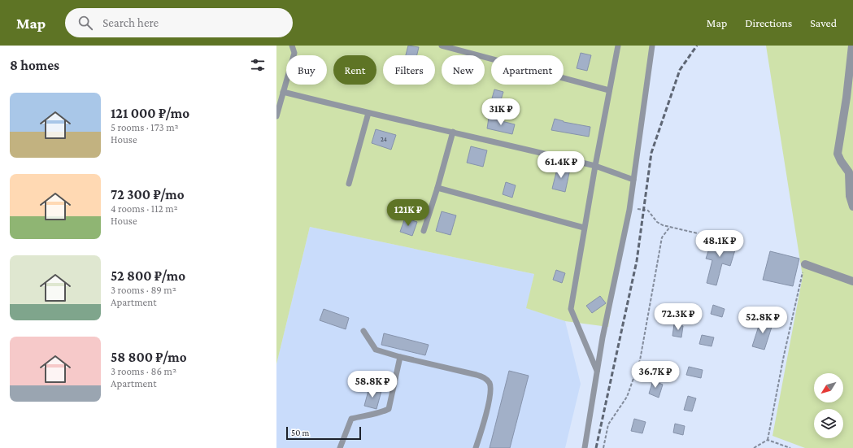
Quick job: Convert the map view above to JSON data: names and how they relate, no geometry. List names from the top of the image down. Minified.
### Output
{"house_numbers":["24"],"scale_bar":"50 m","north":"bottom left","page":{"header":"Map","search":"Search here","nav":["Map","Directions","Saved"],"heading":"8 homes","chip":["Buy","Rent","Filters","New","Apartment"],"list":[{"name":"121 000 ₽/mo","note":"5 rooms · 173 m² · House"},{"name":"72 300 ₽/mo","note":"4 rooms · 112 m² · House"},{"name":"52 800 ₽/mo","note":"3 rooms · 89 m² · Apartment"},{"name":"58 800 ₽/mo","note":"3 rooms · 86 m² · Apartment"}],"price":["31K ₽","61.4K ₽","121K ₽","48.1K ₽","72.3K ₽","52.8K ₽","36.7K ₽","58.8K ₽"],"scale":"50 m"}}
